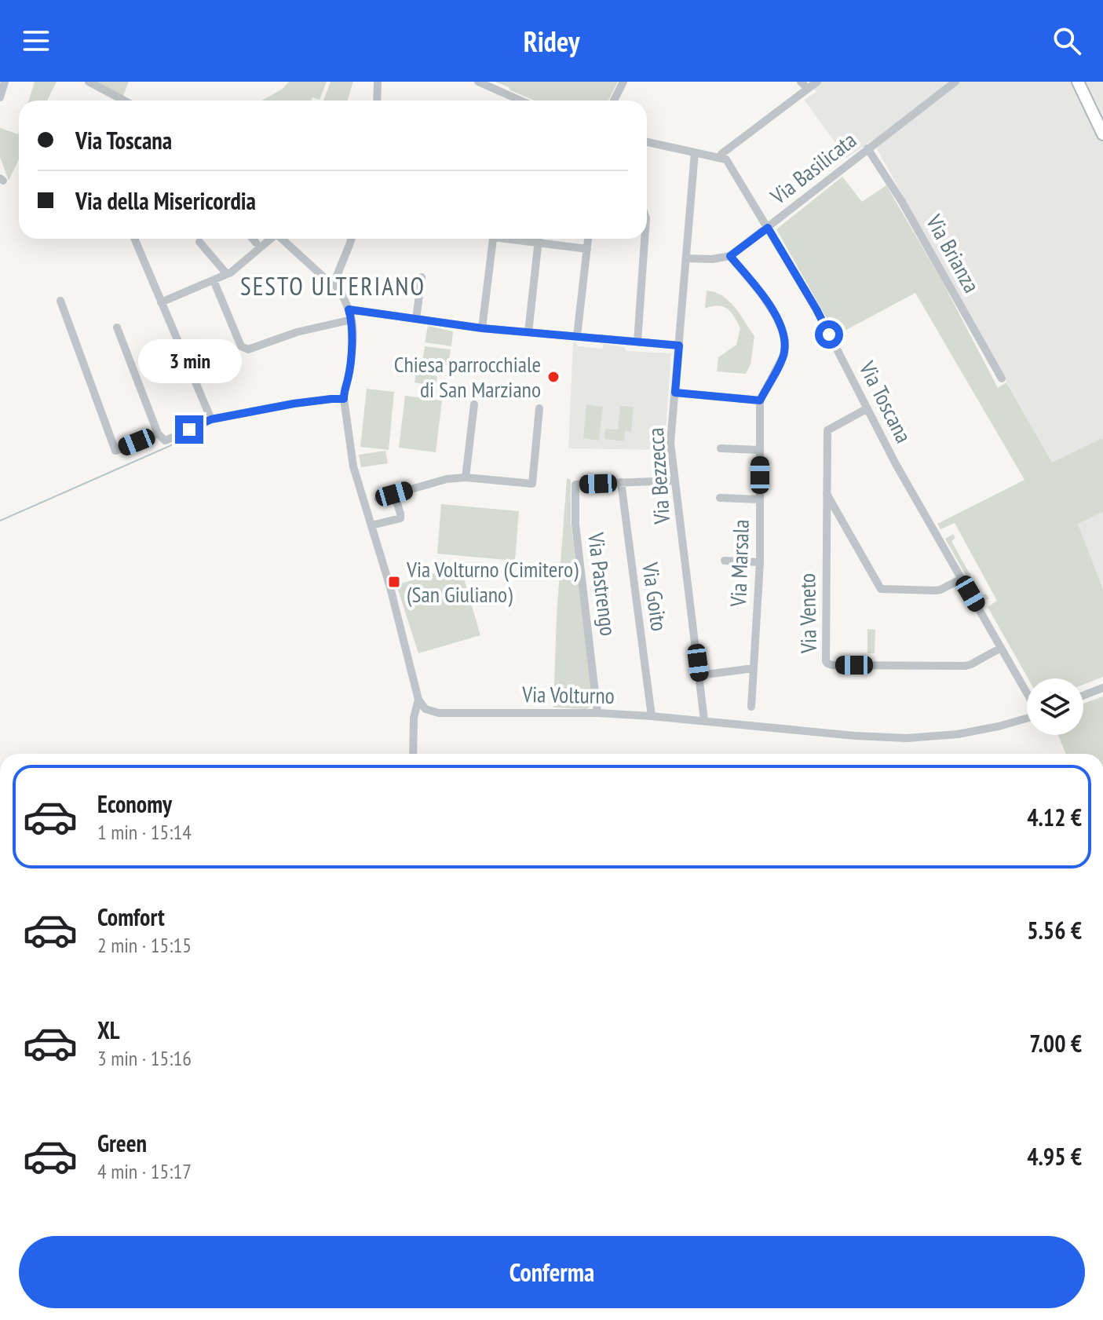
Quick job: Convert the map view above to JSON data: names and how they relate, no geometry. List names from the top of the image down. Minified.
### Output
{"streets":{"street":["Via Basilicata","Via Brianza","Via Toscana","Via Bezzecca","Via Marsala","Via Pastrengo","Via Goito","Via Veneto","Via Volturno"]},"crossings":[["Via Basilicata","Via Brianza"],["Via Basilicata","Via Toscana"],["Via Basilicata","Via Marsala"],["Via Toscana","Via Veneto"],["Via Bezzecca","Via Pastrengo"],["Via Bezzecca","Via Volturno"],["Via Pastrengo","Via Goito"],["Via Pastrengo","Via Volturno"],["Via Goito","Via Volturno"]],"districts":["SESTO ULTERIANO"],"places":{"other":["Chiesa parrocchiale di San Marziano"],"transit":["Via Volturno (Cimitero) (San Giuliano)"]},"page":{"header":"Ridey","banner":["Via Toscana","Via della Misericordia"],"bubble":"3 min","list":[{"name":"Economy","note":"1 min · 15:14","value":"4.12 €"},{"name":"Comfort","note":"2 min · 15:15","value":"5.56 €"},{"name":"XL","note":"3 min · 15:16","value":"7.00 €"},{"name":"Green","note":"4 min · 15:17","value":"4.95 €"}],"buttons":"Conferma"}}
